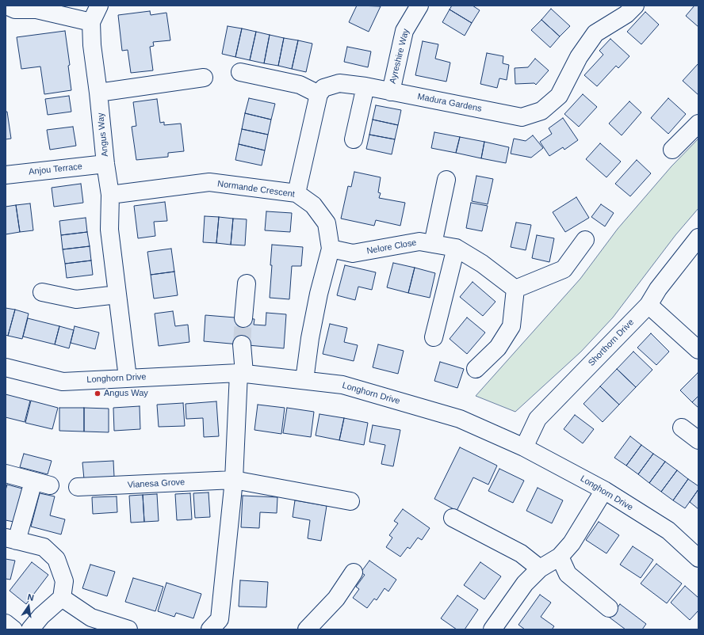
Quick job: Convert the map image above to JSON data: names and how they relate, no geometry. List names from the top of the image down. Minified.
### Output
{"streets":{"street":["Ayreshire Way","Madura Gardens","Angus Way","Anjou Terrace","Normande Crescent","Nelore Close","Shorthorn Drive","Longhorn Drive","Vianesa Grove"]},"crossings":[["Ayreshire Way","Madura Gardens"],["Angus Way","Anjou Terrace"],["Angus Way","Normande Crescent"],["Angus Way","Longhorn Drive"],["Normande Crescent","Nelore Close"],["Normande Crescent","Longhorn Drive"],["Shorthorn Drive","Longhorn Drive"]],"places":["Angus Way"],"north":"top"}
